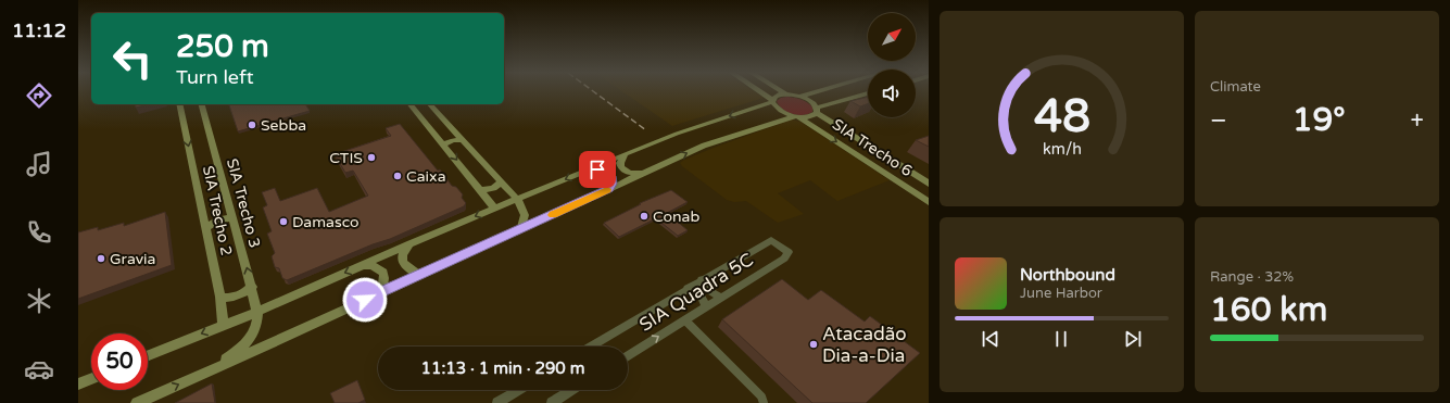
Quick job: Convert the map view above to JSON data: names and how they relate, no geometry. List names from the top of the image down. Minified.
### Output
{"streets":{"main road":["SIA Trecho 6","SIA Trecho 3","SIA Trecho 2"],"street":["SIA Quadra 5C"]},"one_way":["SIA Trecho 2"],"places":["Sebba","CTIS","Caixa","Conab","Damasco","Gravia","Atacadão Dia-a-Dia"],"north":"top right","page":{"tabs":"11:12","tile":["Climate",["Range · 32%","160 km"]],"turn":["250 m","Turn left"],"heat":["−","19°","+"],"song":["Northbound","June Harbor"],"limit":"50","trip":"11:13 · 1 min · 290 m","gauge":["48","km/h"]}}
